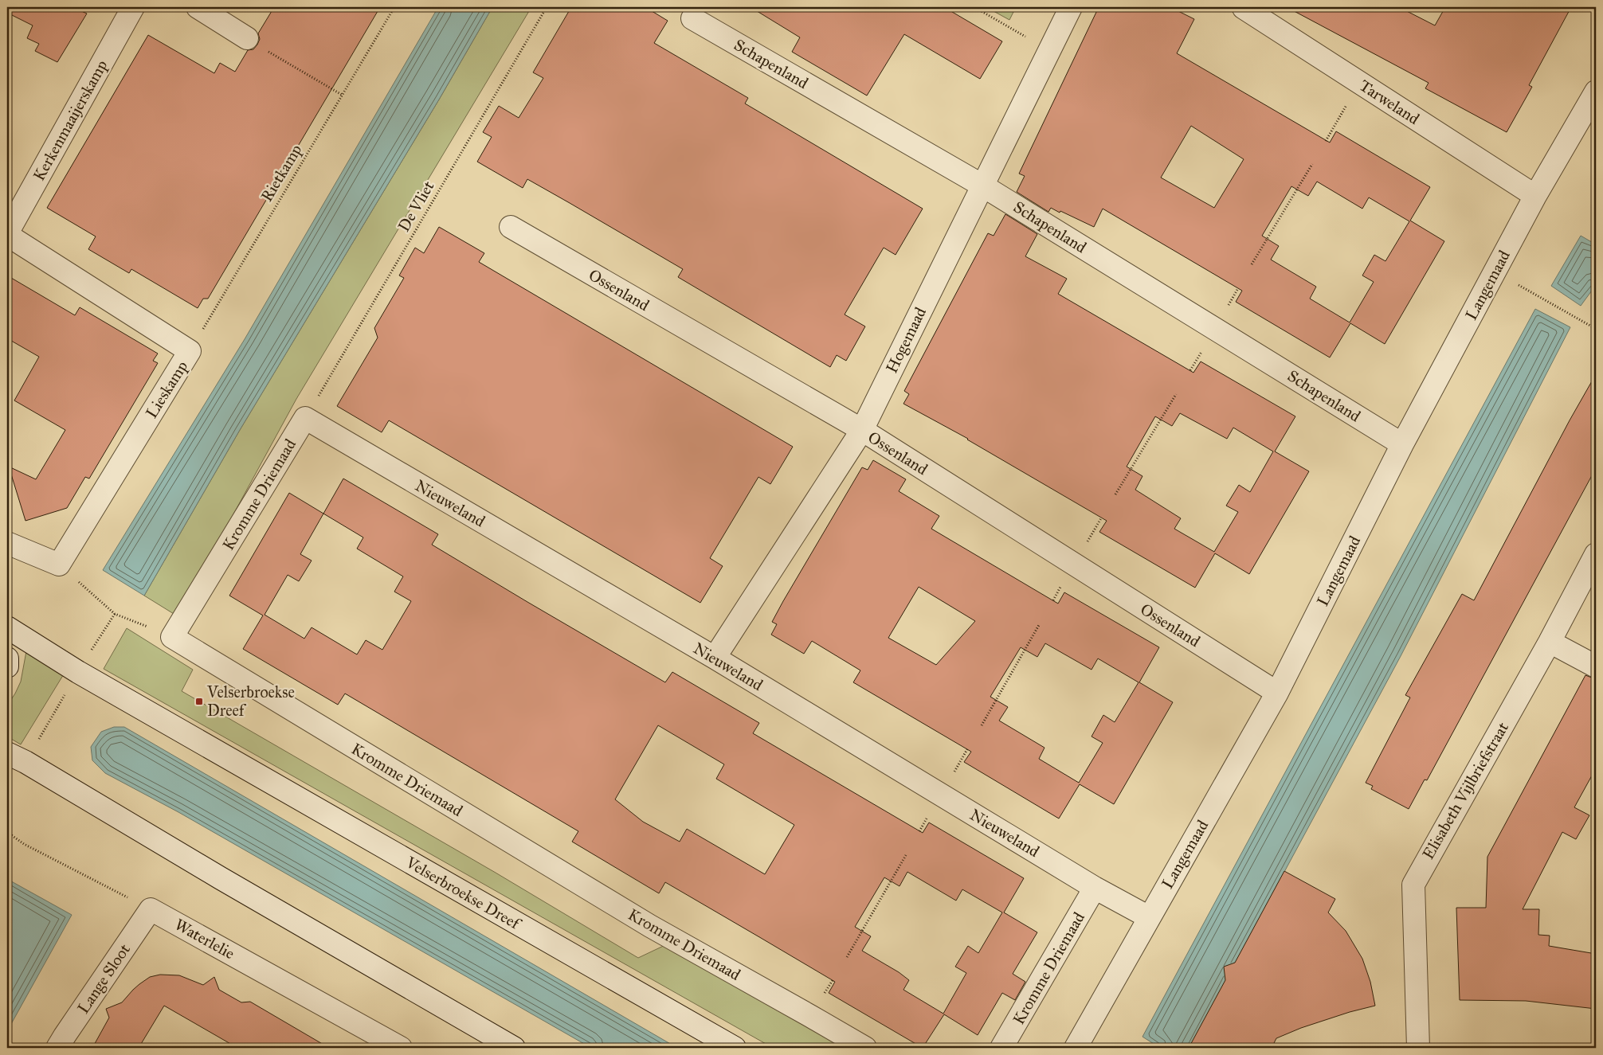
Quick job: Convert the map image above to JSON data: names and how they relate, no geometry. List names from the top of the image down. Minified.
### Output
{"streets":{"street":["Schapenland","Tarweland","Kerkenmaaijerskamp","Langemaad","Ossenland","Hogemaad","Lieskamp","Kromme Driemaad","Nieuweland","Elisabeth Vijlbriefstraat","Velserbroekse Dreef","Waterlelie","Lange Sloot"],"path":["Rietkamp","De Vliet"]},"crossings":[["Schapenland","Langemaad"],["Schapenland","Hogemaad"],["Tarweland","Langemaad"],["Kerkenmaaijerskamp","Lieskamp"],["Rietkamp","Lieskamp"],["De Vliet","Kromme Driemaad"],["De Vliet","Nieuweland"],["Langemaad","Ossenland"],["Langemaad","Nieuweland"],["Ossenland","Hogemaad"],["Hogemaad","Nieuweland"],["Kromme Driemaad","Nieuweland"],["Waterlelie","Lange Sloot"]],"places":{"transit":["Velserbroekse Dreef"]}}
